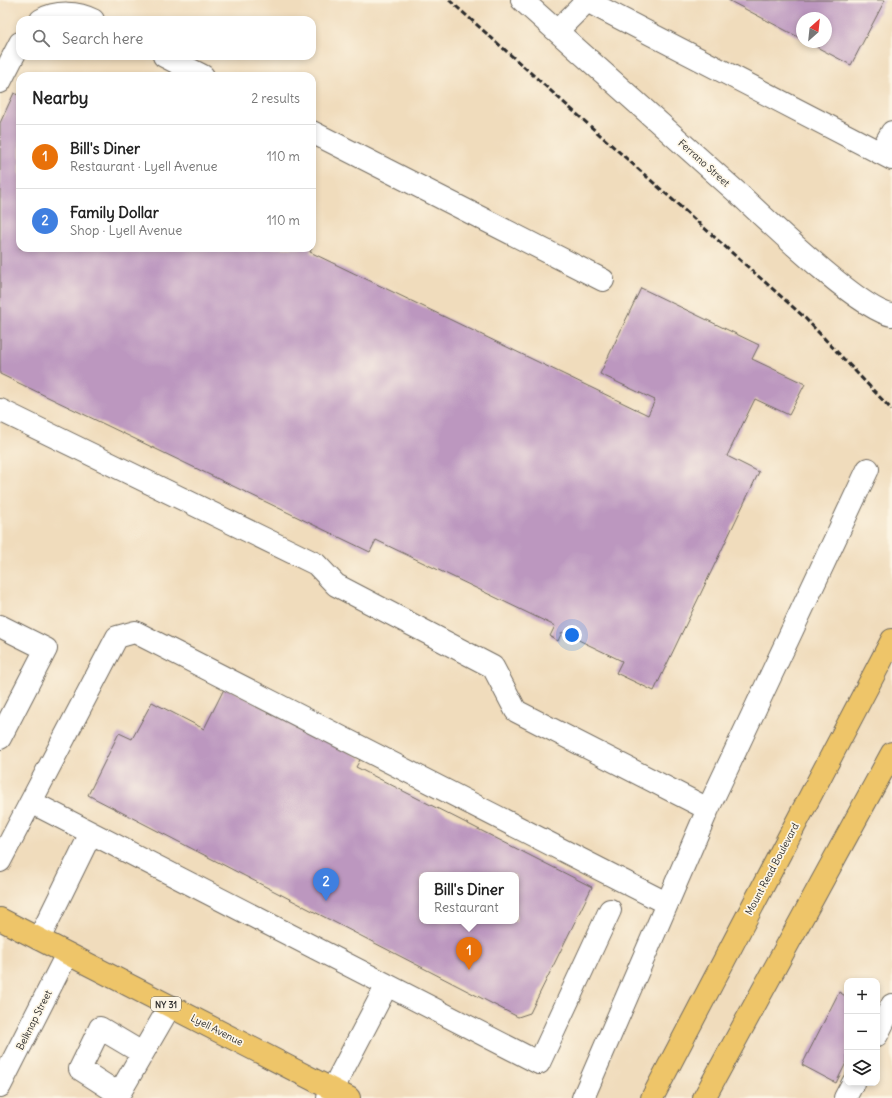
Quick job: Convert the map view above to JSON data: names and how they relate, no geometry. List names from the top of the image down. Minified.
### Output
{"streets":{"main road":["Mount Read Boulevard","NY 31","Lyell Avenue"],"street":["Ferrano Street","Belknap Street"]},"crossings":[["Belknap Street","Lyell Avenue"]],"north":"top right","page":{"search":"Search here","heading":["Nearby","2 results"],"list":[{"mark":"1","name":"Bill's Diner","note":"Restaurant · Lyell Avenue","value":"110 m"},{"mark":"2","name":"Family Dollar","note":"Shop · Lyell Avenue","value":"110 m"}],"pins":["2","1"],"popup":["Bill's Diner","Restaurant"],"map_buttons":["+","−"]}}
